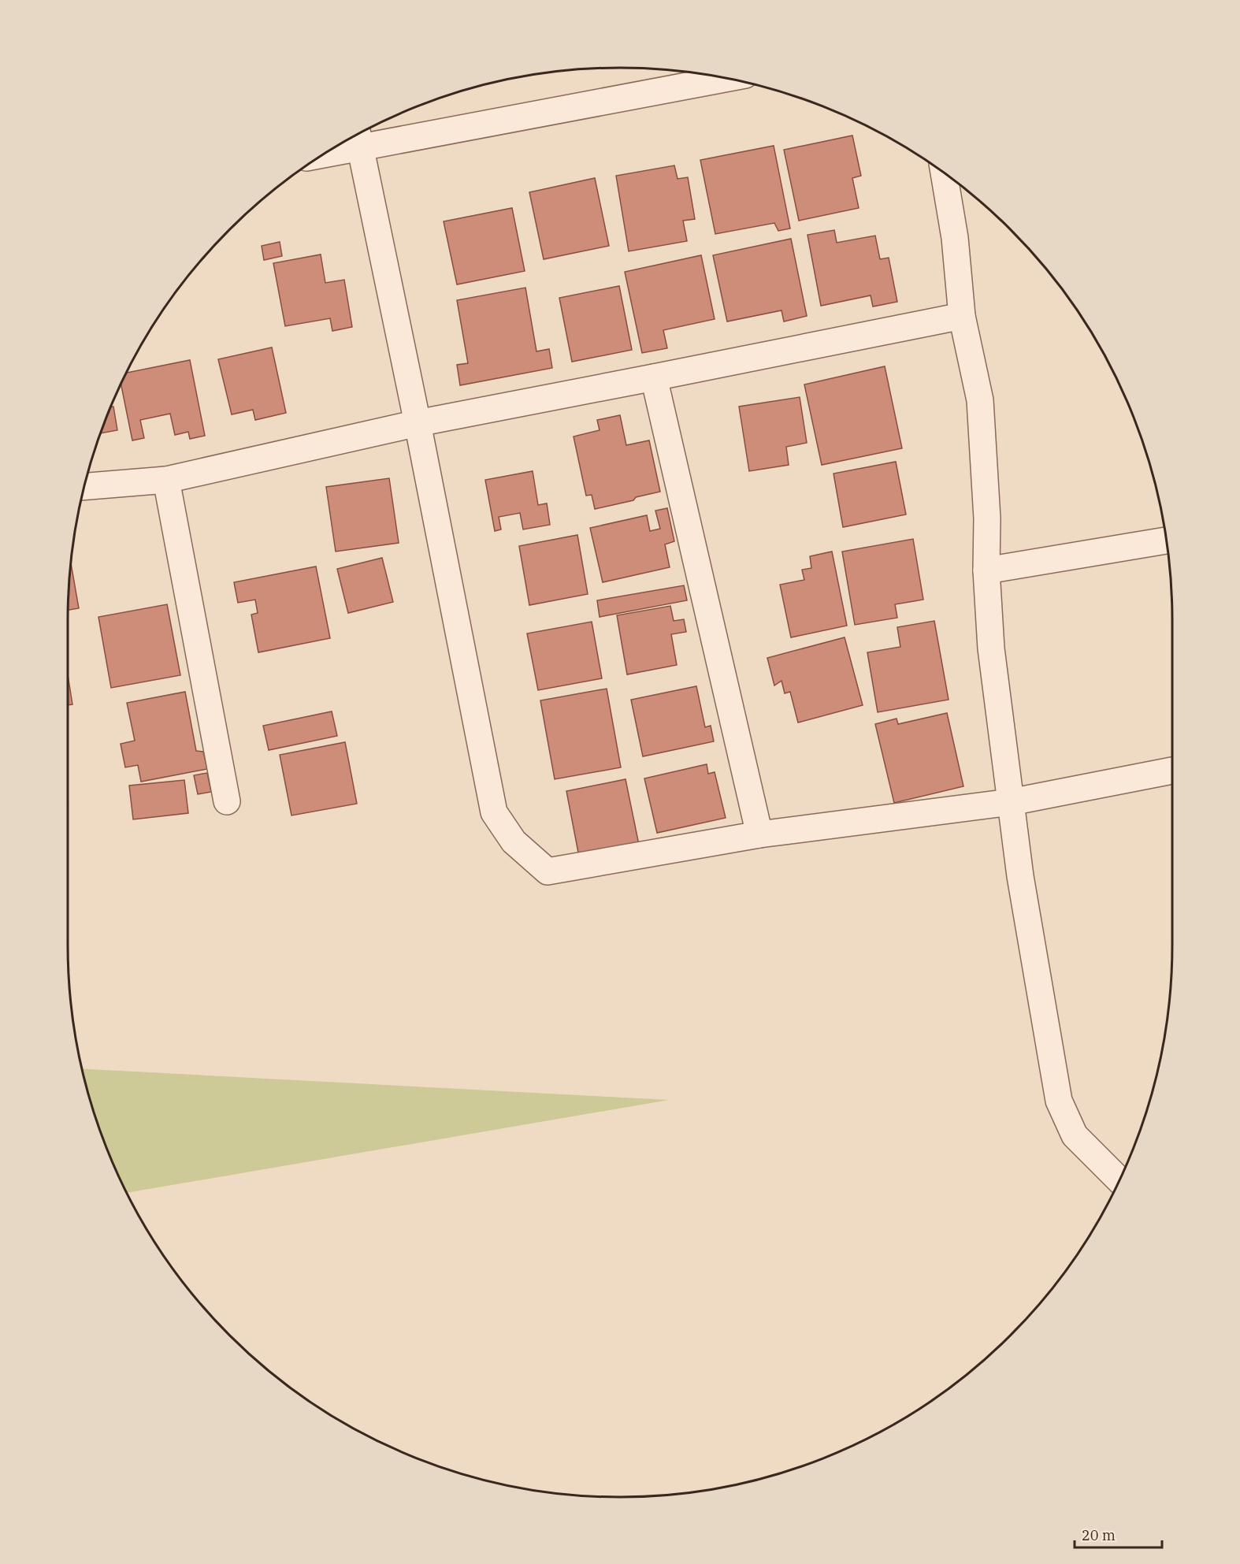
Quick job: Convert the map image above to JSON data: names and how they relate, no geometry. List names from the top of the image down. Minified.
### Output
{"scale_bar":"20 m"}
